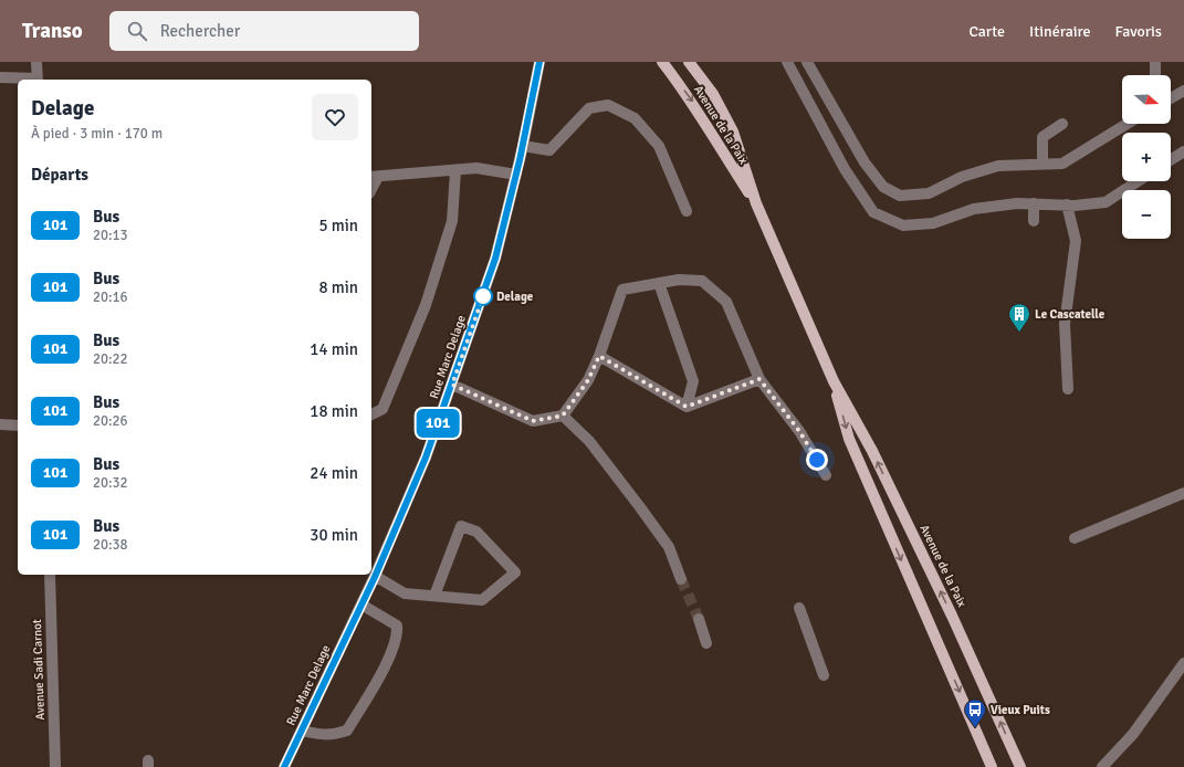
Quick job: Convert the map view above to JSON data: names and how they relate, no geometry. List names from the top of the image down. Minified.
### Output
{"streets":{"main road":["Avenue de la Paix"],"street":["Rue Marc Delage","Avenue Sadi Carnot"]},"places":{"other":["Delage"],"building":["Le Cascatelle"],"bus stop":["Vieux Puits"]},"lines":["bus line 101"],"north":"right","page":{"header":"Transo","search":"Rechercher","nav":["Carte","Itinéraire","Favoris"],"on_map":"101","map_buttons":["+","−"],"heading":[["Delage","À pied · 3 min · 170 m"],"Départs"],"list":[{"mark":"101","name":"Bus","note":"20:13","value":"5 min"},{"mark":"101","name":"Bus","note":"20:16","value":"8 min"},{"mark":"101","name":"Bus","note":"20:22","value":"14 min"},{"mark":"101","name":"Bus","note":"20:26","value":"18 min"},{"mark":"101","name":"Bus","note":"20:32","value":"24 min"},{"mark":"101","name":"Bus","note":"20:38","value":"30 min"}]}}
